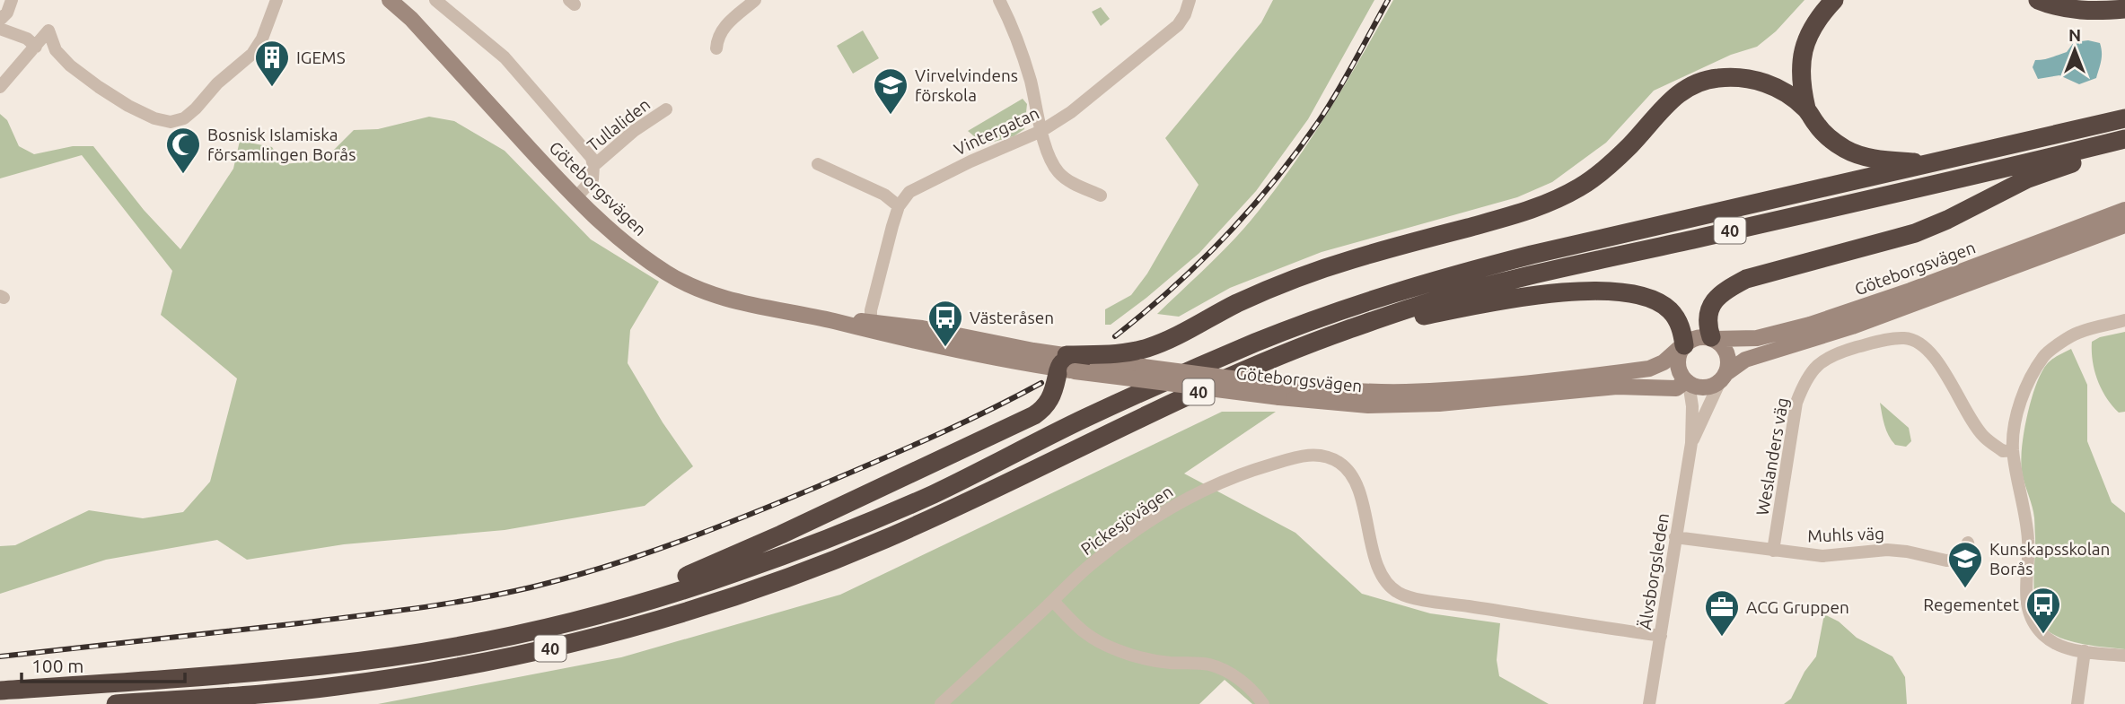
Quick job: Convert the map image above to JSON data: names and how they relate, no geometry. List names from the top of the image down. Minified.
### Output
{"streets":{"highway":["40"],"main road":["Göteborgsvägen"],"street":["Tullaliden","Vintergatan","Weslanders väg","Pickesjövägen","Muhls väg","Älvsborgsleden"]},"crossings":[["Tullaliden","Göteborgsvägen"],["Vintergatan","Göteborgsvägen"],["Göteborgsvägen","Älvsborgsleden"],["Weslanders väg","Muhls väg"],["Pickesjövägen","Älvsborgsleden"],["Muhls väg","Älvsborgsleden"]],"places":{"building":["IGEMS"],"school or university":["Virvelvindens förskola","Kunskapsskolan Borås"],"mosque":["Bosnisk Islamiska församlingen Borås"],"bus stop":["Västeråsen","Regementet"],"office":["ACG Gruppen"]},"scale_bar":"100 m","north":"top"}
